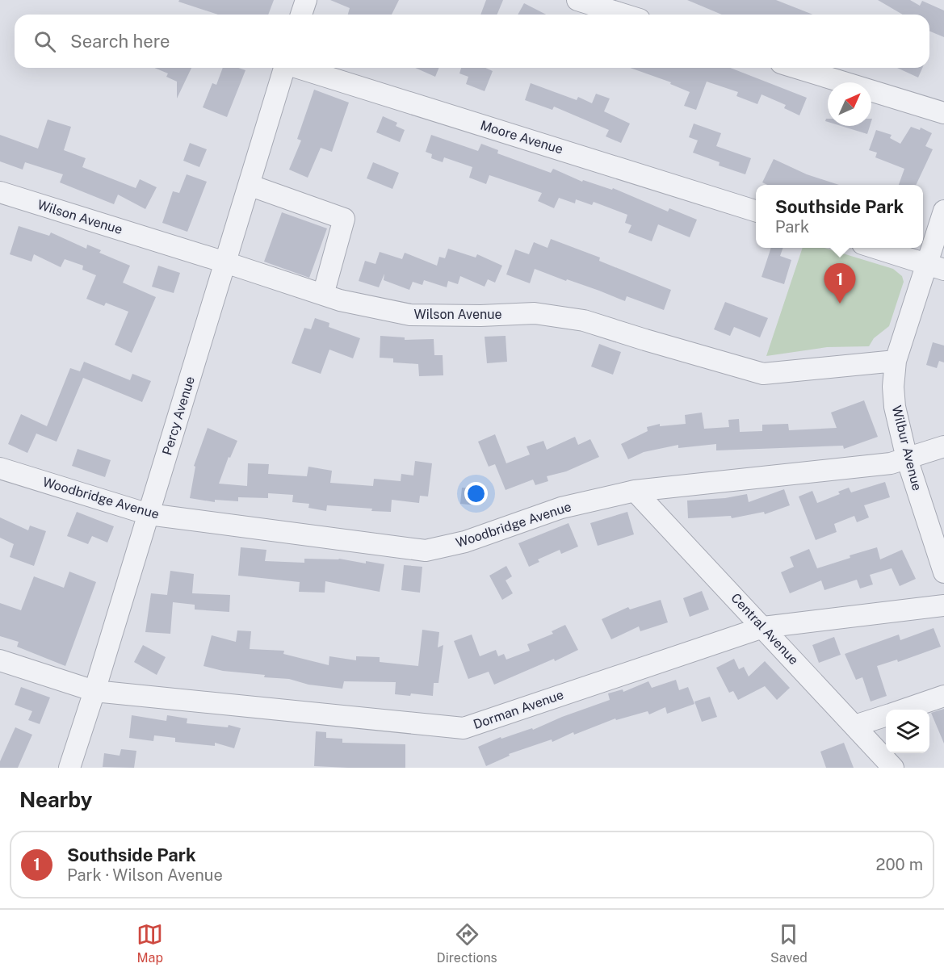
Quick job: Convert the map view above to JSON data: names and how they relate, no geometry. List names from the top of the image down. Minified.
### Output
{"streets":{"street":["Moore Avenue","Wilson Avenue","Percy Avenue","Wilbur Avenue","Woodbridge Avenue","Central Avenue","Dorman Avenue"]},"crossings":[["Wilson Avenue","Percy Avenue"],["Wilson Avenue","Wilbur Avenue"],["Percy Avenue","Woodbridge Avenue"],["Percy Avenue","Dorman Avenue"],["Wilbur Avenue","Woodbridge Avenue"],["Woodbridge Avenue","Central Avenue"],["Central Avenue","Dorman Avenue"]],"north":"top right","page":{"search":"Search here","popup":["Southside Park","Park"],"pins":"1","heading":"Nearby","list":[{"mark":"1","name":"Southside Park","note":"Park · Wilson Avenue","value":"200 m"}],"nav":["Map","Directions","Saved"]}}
